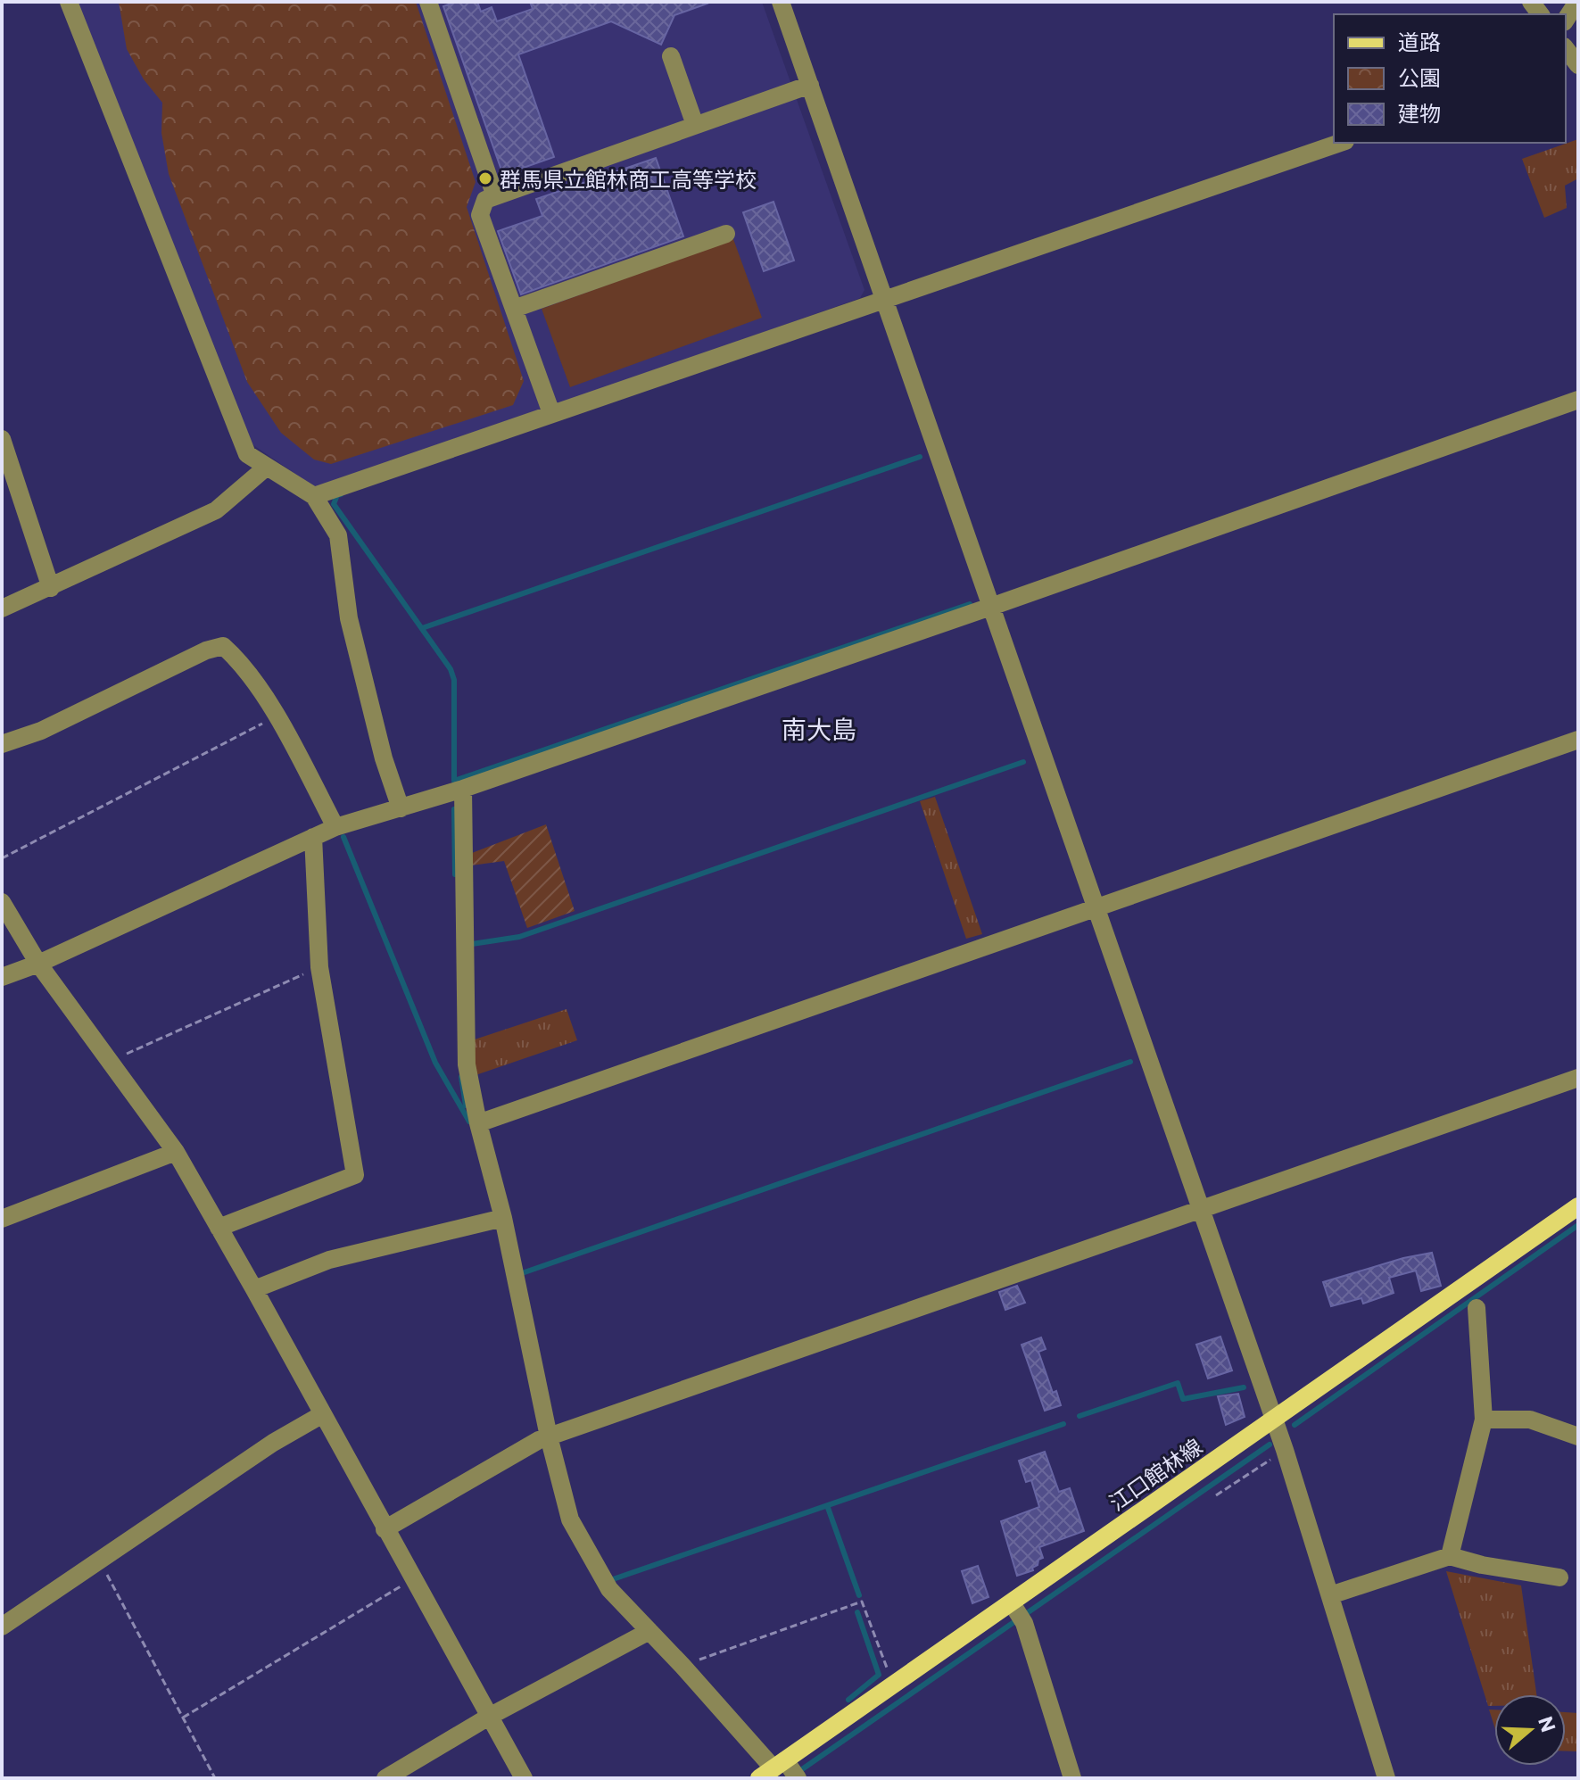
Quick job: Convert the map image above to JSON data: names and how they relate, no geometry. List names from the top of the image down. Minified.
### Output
{"streets":{"main road":["江口館林線"]},"districts":["南大島"],"places":["群馬県立館林商工高等学校"],"legend":["道路","公園","建物"],"north":"right"}
